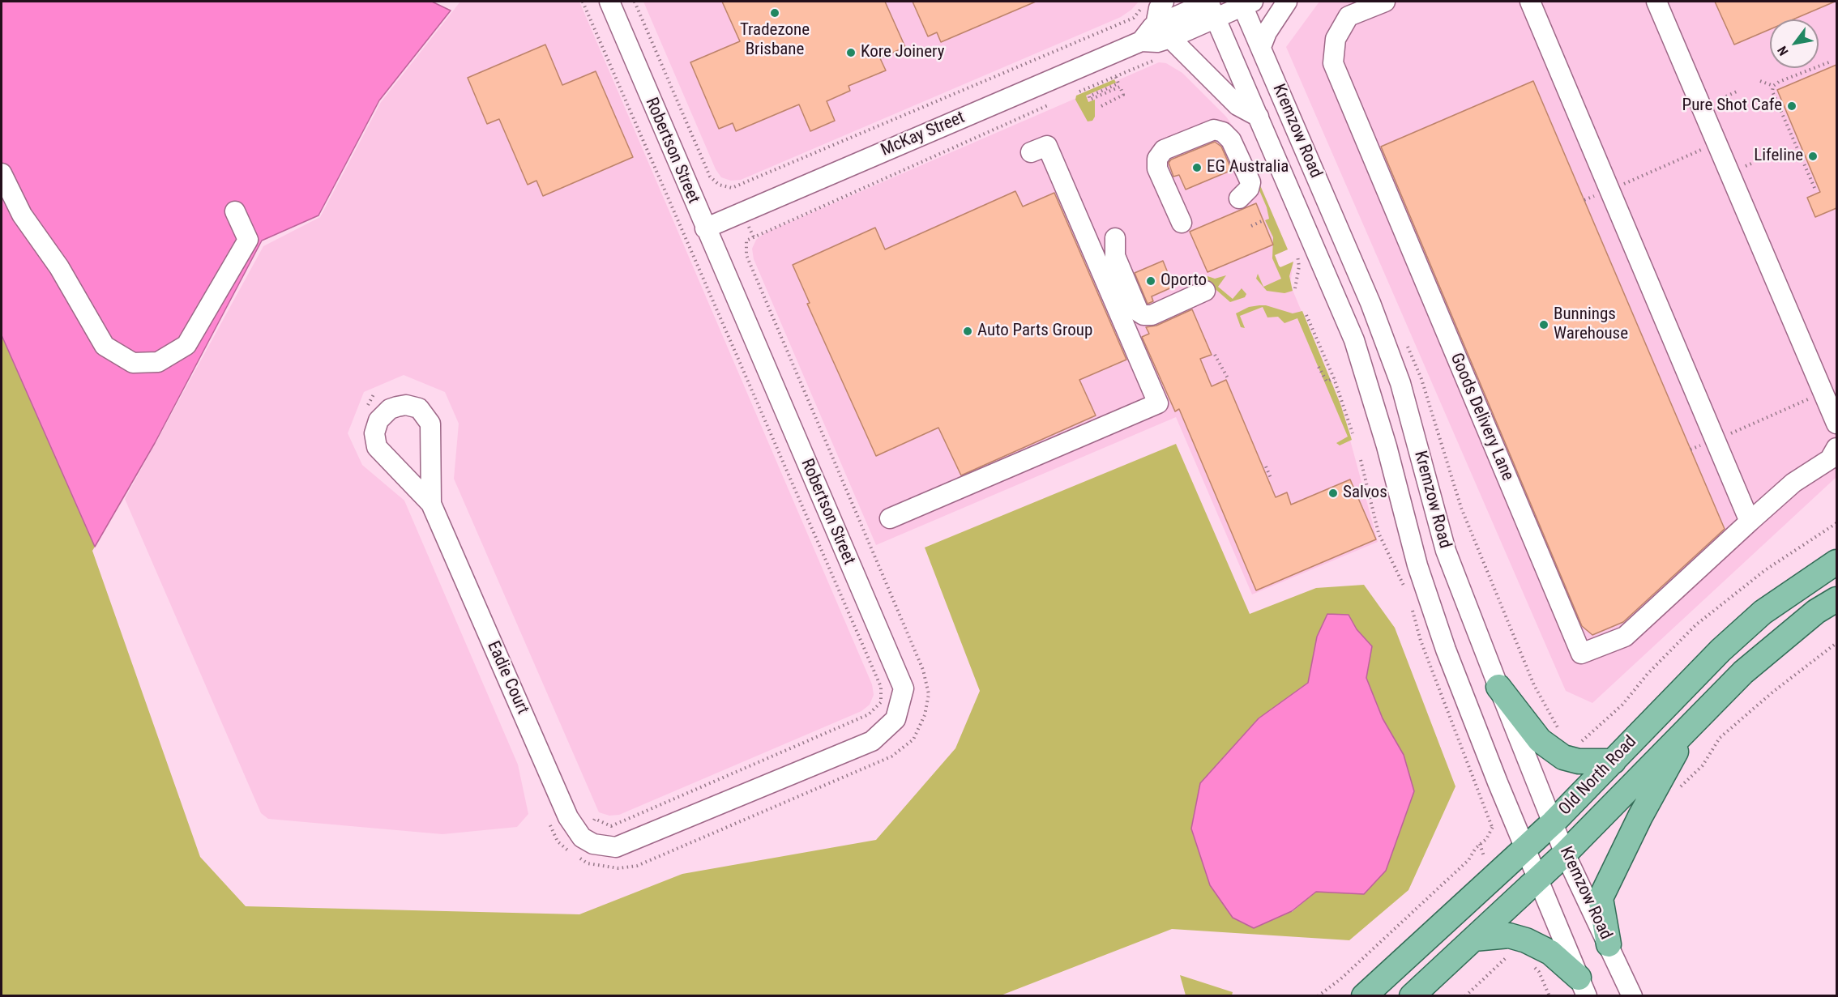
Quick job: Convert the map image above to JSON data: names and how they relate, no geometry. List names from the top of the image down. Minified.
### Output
{"streets":{"main road":["Old North Road"],"street":["Kremzow Road","McKay Street","Robertson Street","Goods Delivery Lane","Eadie Court"]},"crossings":[["Kremzow Road","McKay Street"],["Kremzow Road","Old North Road"],["McKay Street","Robertson Street"],["Robertson Street","Eadie Court"]],"places":["Tradezone Brisbane","Kore Joinery","Pure Shot Cafe","Lifeline","EG Australia","Oporto","Bunnings Warehouse","Auto Parts Group","Salvos"],"north":"bottom left"}
